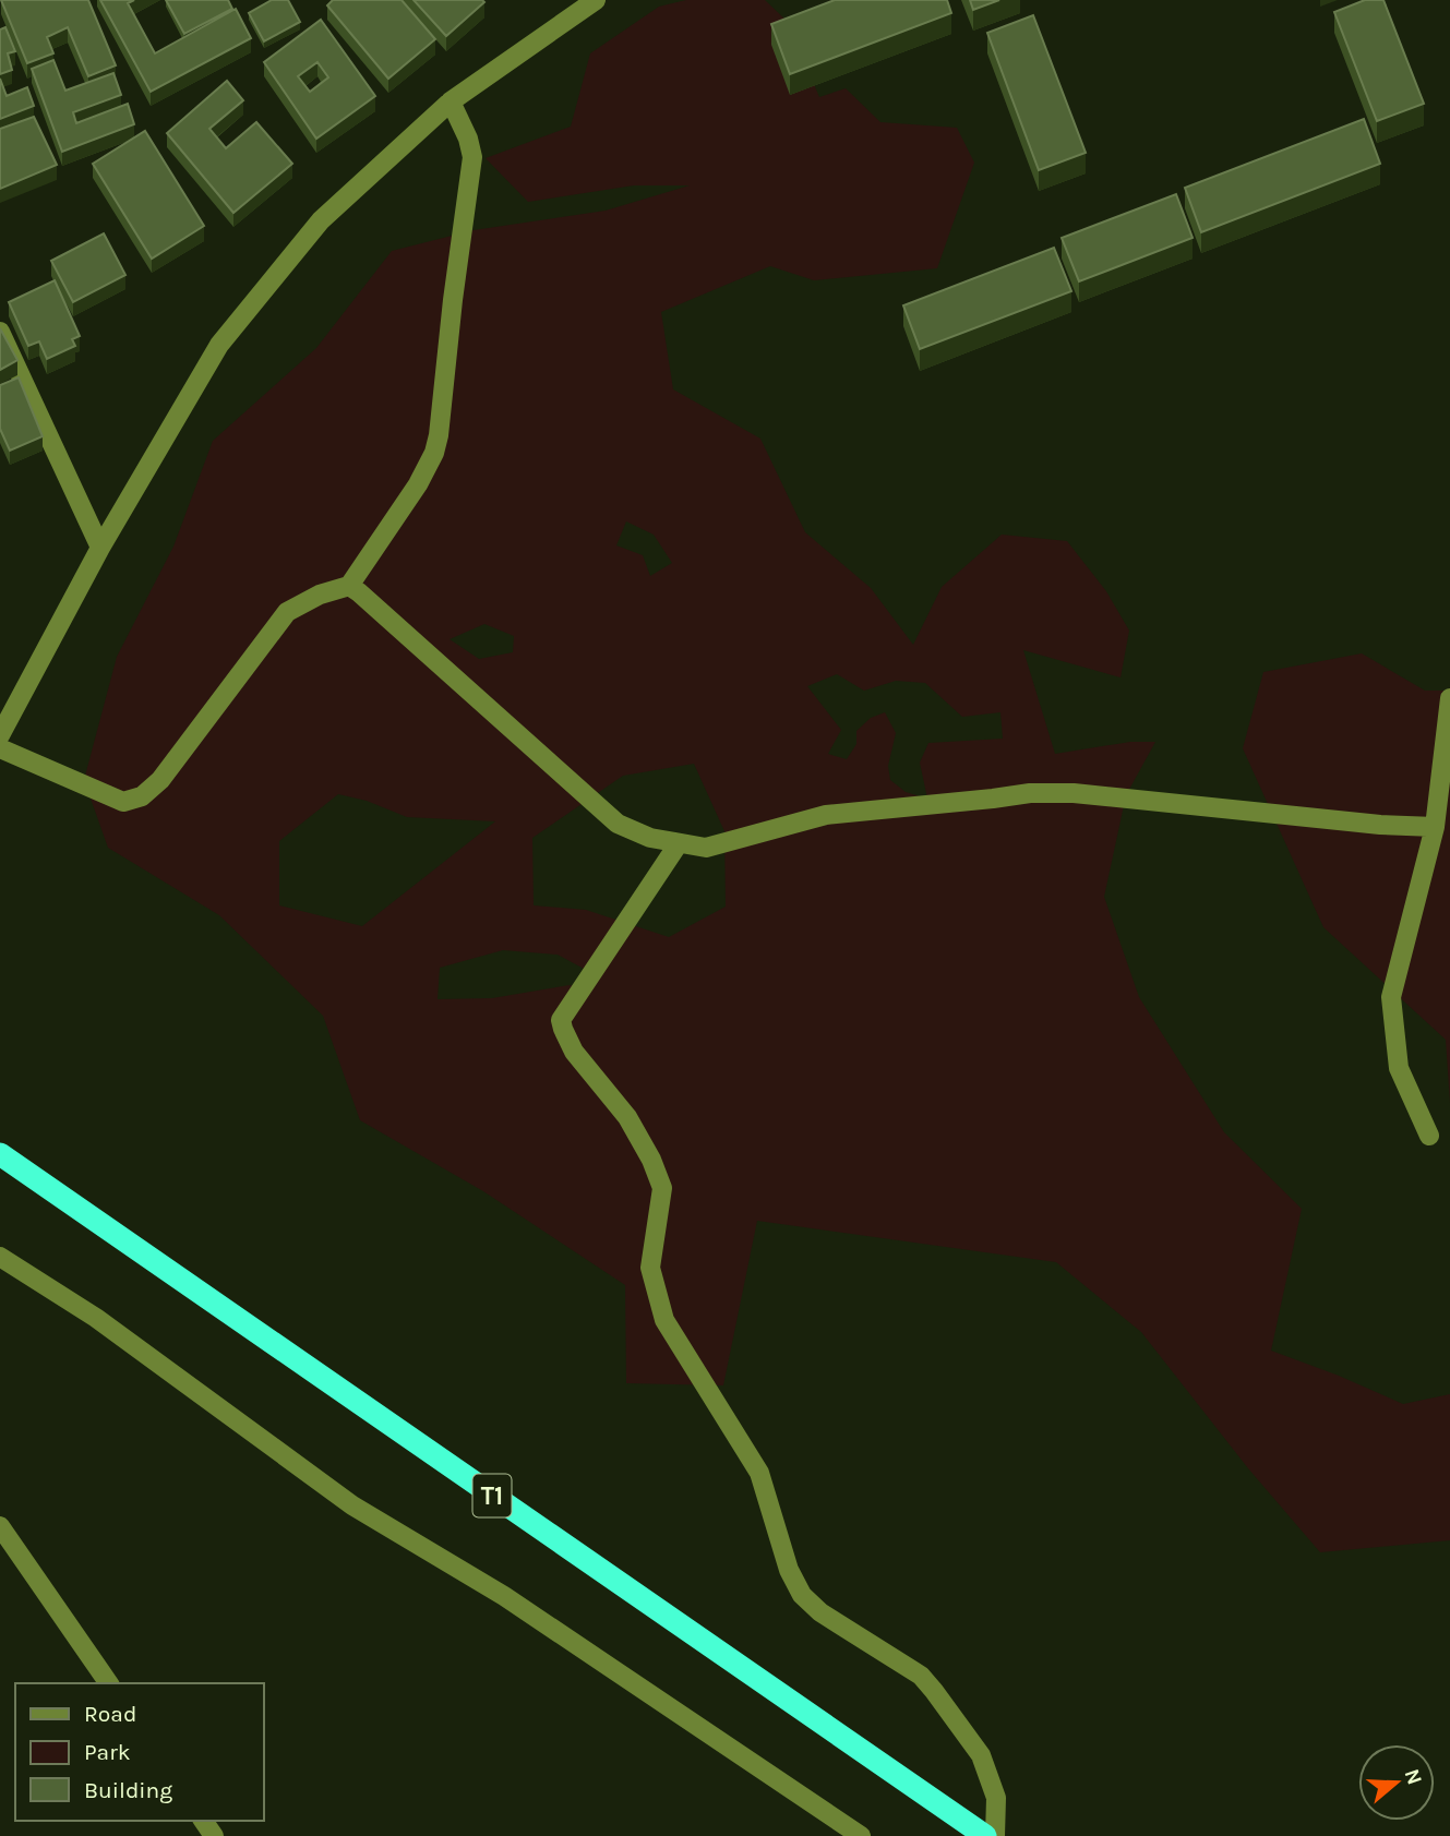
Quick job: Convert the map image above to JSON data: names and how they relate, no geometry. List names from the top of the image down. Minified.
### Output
{"streets":{"highway":["T1"]},"legend":["Road","Park","Building"],"north":"right"}
